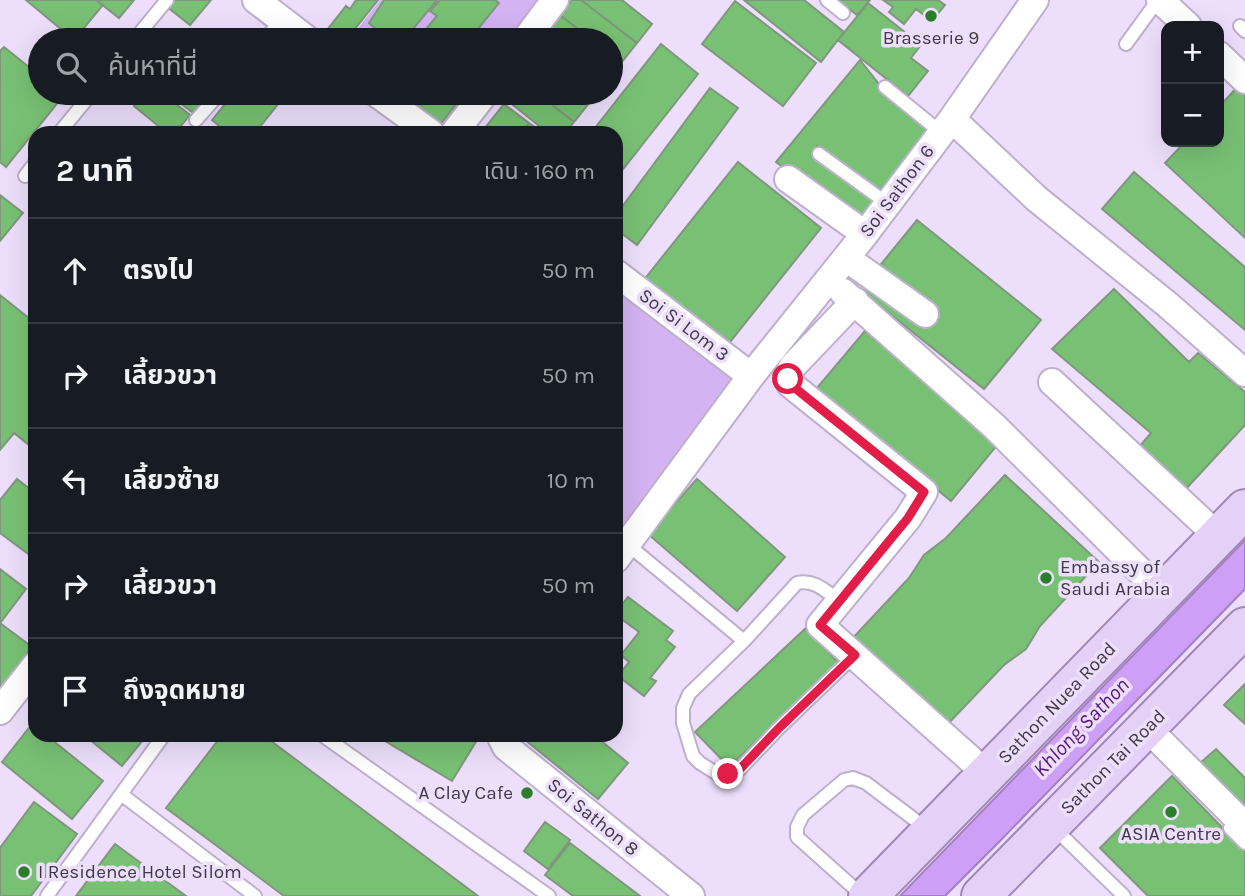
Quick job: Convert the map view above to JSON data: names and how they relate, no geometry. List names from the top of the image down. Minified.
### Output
{"streets":{"main road":["Sathon Nuea Road","Sathon Tai Road"],"street":["Soi Sathon 6","Soi Si Lom 3","Soi Sathon 8"]},"crossings":[["Soi Sathon 6","Soi Si Lom 3"]],"water":["Khlong Sathon"],"places":["Brasserie 9","Embassy of Saudi Arabia","A Clay Cafe","ASIA Centre","I Residence Hotel Silom"],"page":{"map_buttons":["+","−"],"search":"ค้นหาที่นี่","heading":["2 นาที","เดิน · 160 m"],"list":[["ตรงไป","50 m"],["เลี้ยวขวา","50 m"],["เลี้ยวซ้าย","10 m"],["เลี้ยวขวา","50 m"],"ถึงจุดหมาย"]}}
